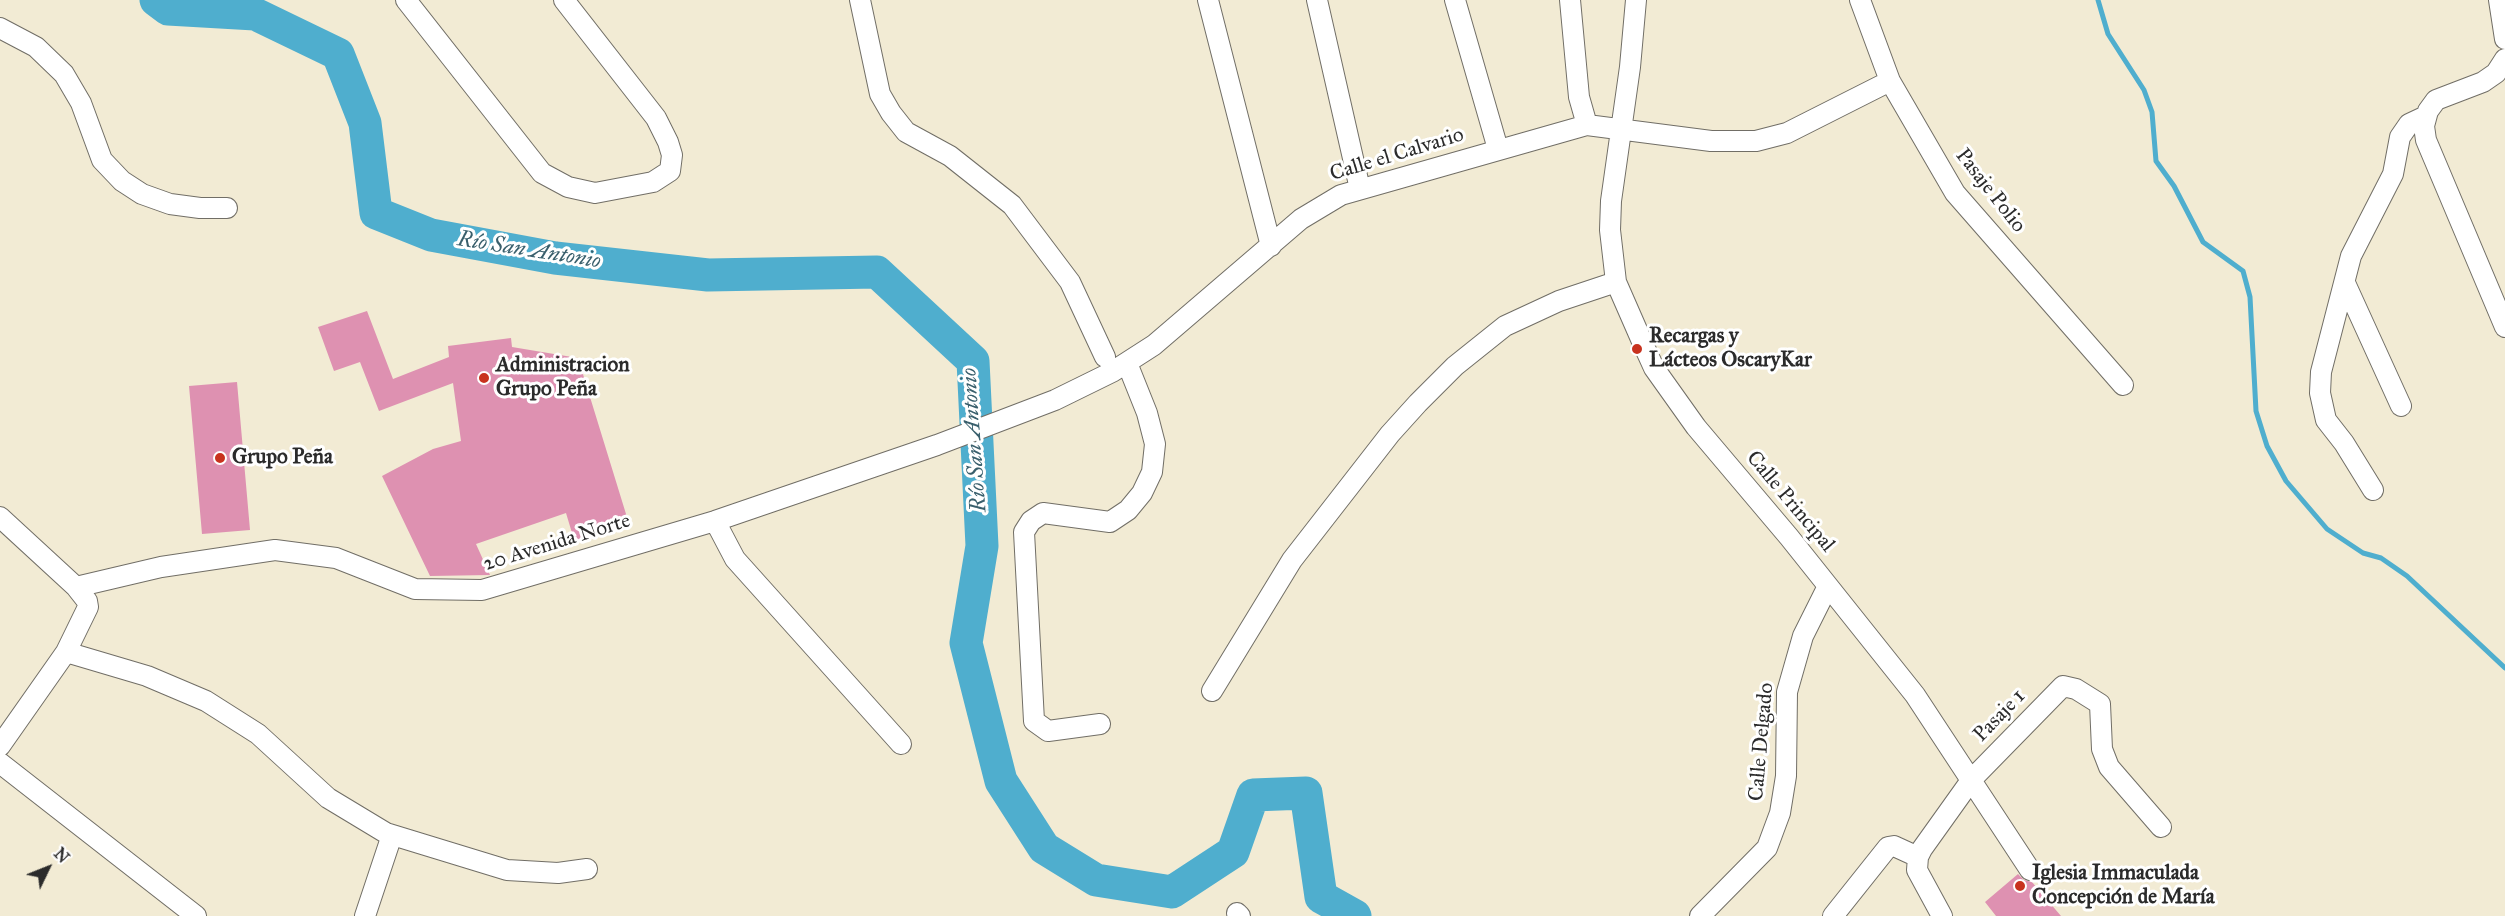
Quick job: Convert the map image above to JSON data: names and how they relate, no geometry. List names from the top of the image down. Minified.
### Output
{"streets":{"street":["Calle el Calvario","Pasaje Polio","Calle Principal","20 Avenida Norte","Pasaje 1","Calle Delgado"]},"crossings":[["Calle el Calvario","Pasaje Polio"],["Calle el Calvario","Calle Principal"],["Calle el Calvario","20 Avenida Norte"],["Calle Principal","Pasaje 1"],["Calle Principal","Calle Delgado"]],"water":["Río San Antonio"],"places":["Recargas y Lácteos OscaryKar","Administracion Grupo Peña","Grupo Peña","Iglesia Immaculada Concepción de María"],"north":"top right"}
